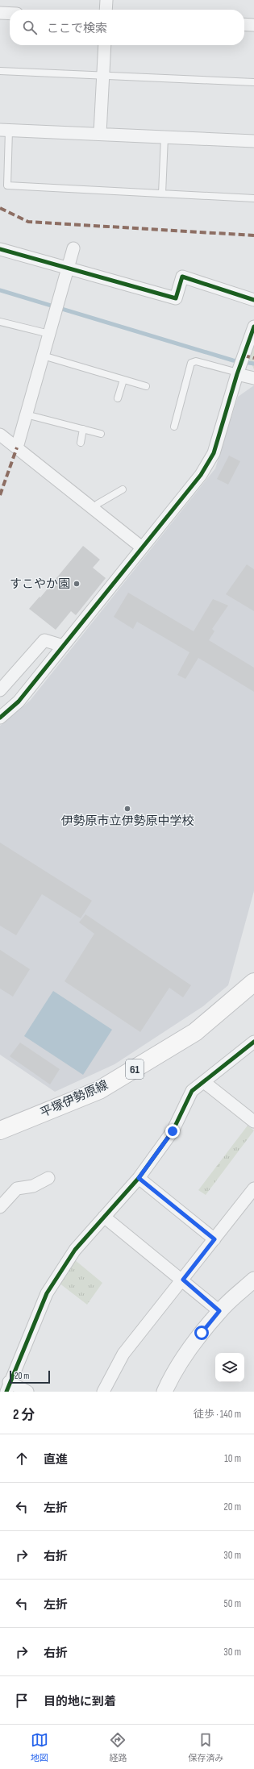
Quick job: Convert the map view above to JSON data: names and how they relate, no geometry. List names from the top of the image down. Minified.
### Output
{"streets":{"main road":["61","平塚伊勢原線"]},"places":["すこやか園","伊勢原市立伊勢原中学校"],"scale_bar":"20 m","page":{"search":"ここで検索","scale":"20 m","heading":["2 分","徒歩 · 140 m"],"list":[["直進","10 m"],["左折","20 m"],["右折","30 m"],["左折","50 m"],["右折","30 m"],"目的地に到着"],"nav":["地図","経路","保存済み"]}}
